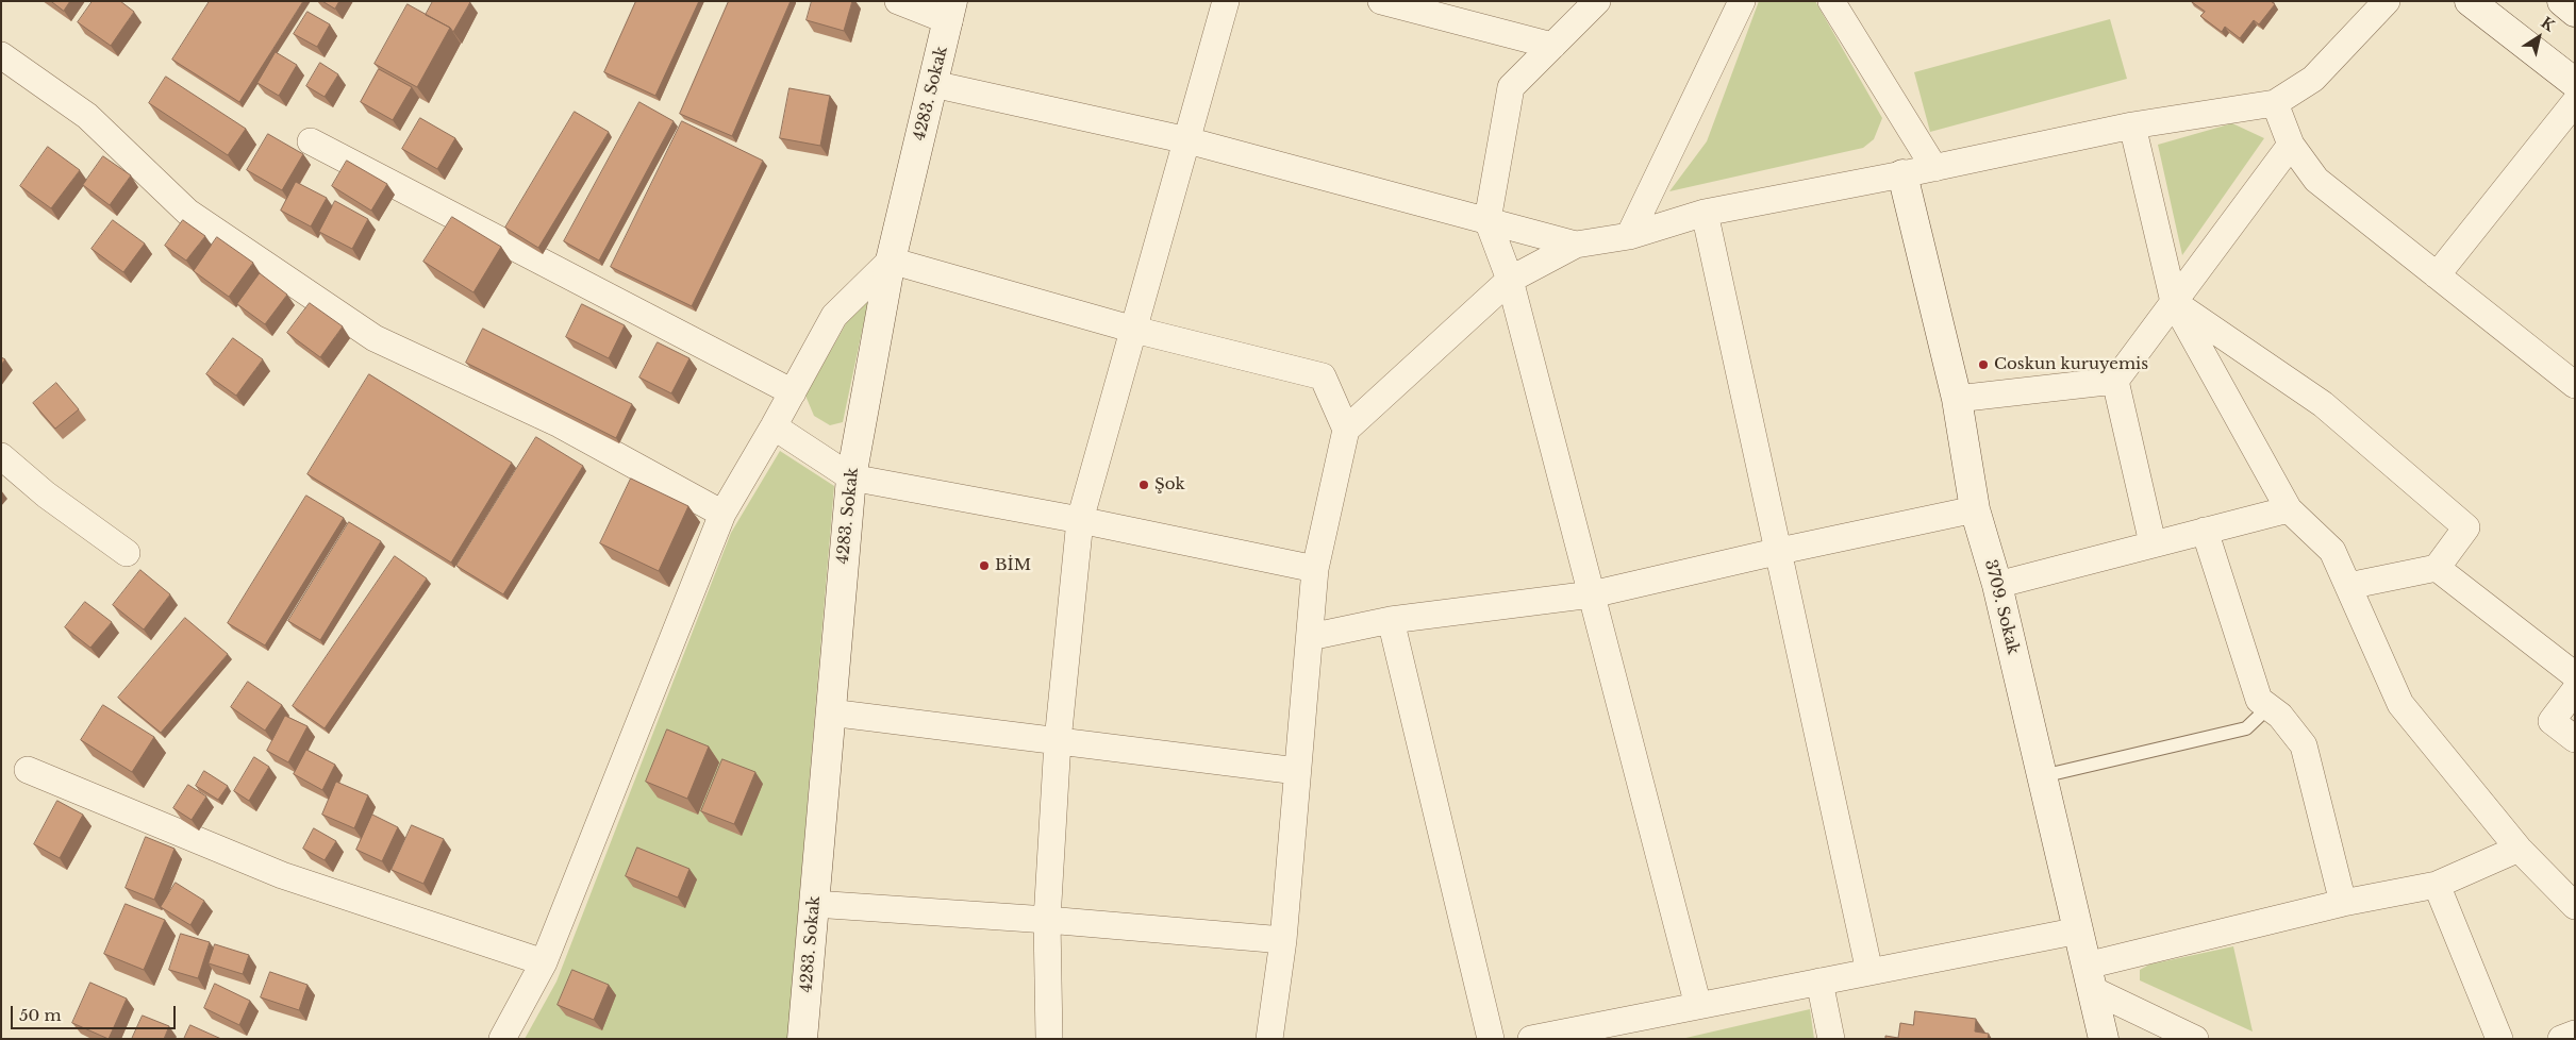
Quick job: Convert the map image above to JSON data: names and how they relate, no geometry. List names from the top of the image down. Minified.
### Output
{"streets":{"street":["4283. Sokak","3709. Sokak"]},"places":["Coskun kuruyemis","Şok","BİM"],"scale_bar":"50 m","north":"top right"}
